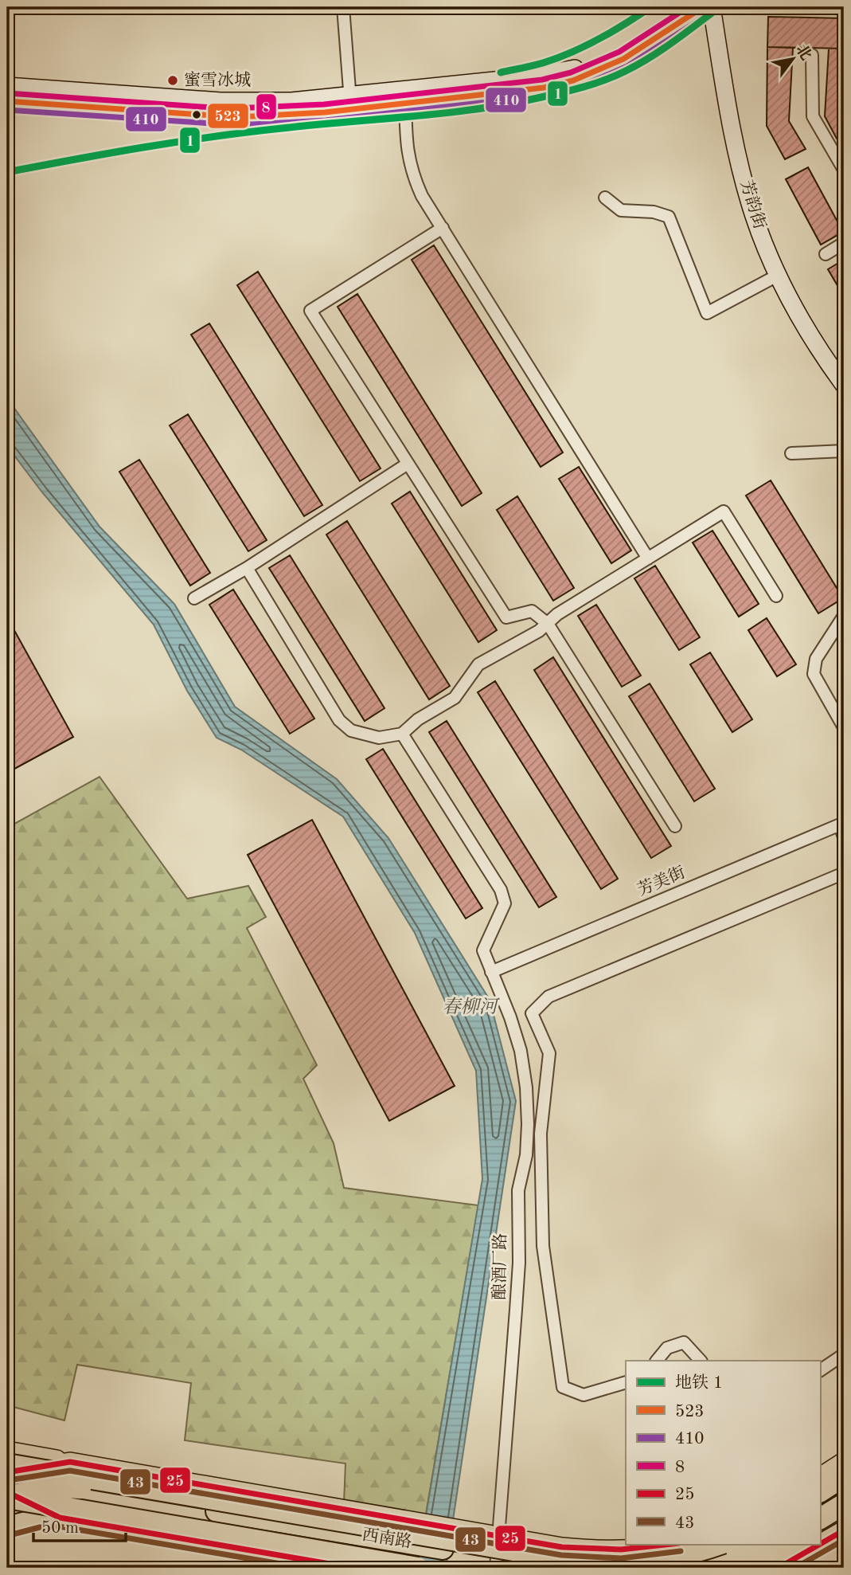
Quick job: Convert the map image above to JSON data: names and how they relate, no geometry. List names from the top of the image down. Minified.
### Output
{"streets":{"highway":["西南路"],"main road":["芳韵街"],"street":["芳美街","酿酒厂路"]},"crossings":[["芳美街","酿酒厂路"],["酿酒厂路","西南路"]],"water":["春柳河"],"places":["蜜雪冰城"],"lines":["metro line 1","transit line 523","transit line 8","transit line 410","transit line 25","transit line 43"],"legend":["地铁 1","523","410","8","25","43"],"scale_bar":"50 m","north":"top right"}
